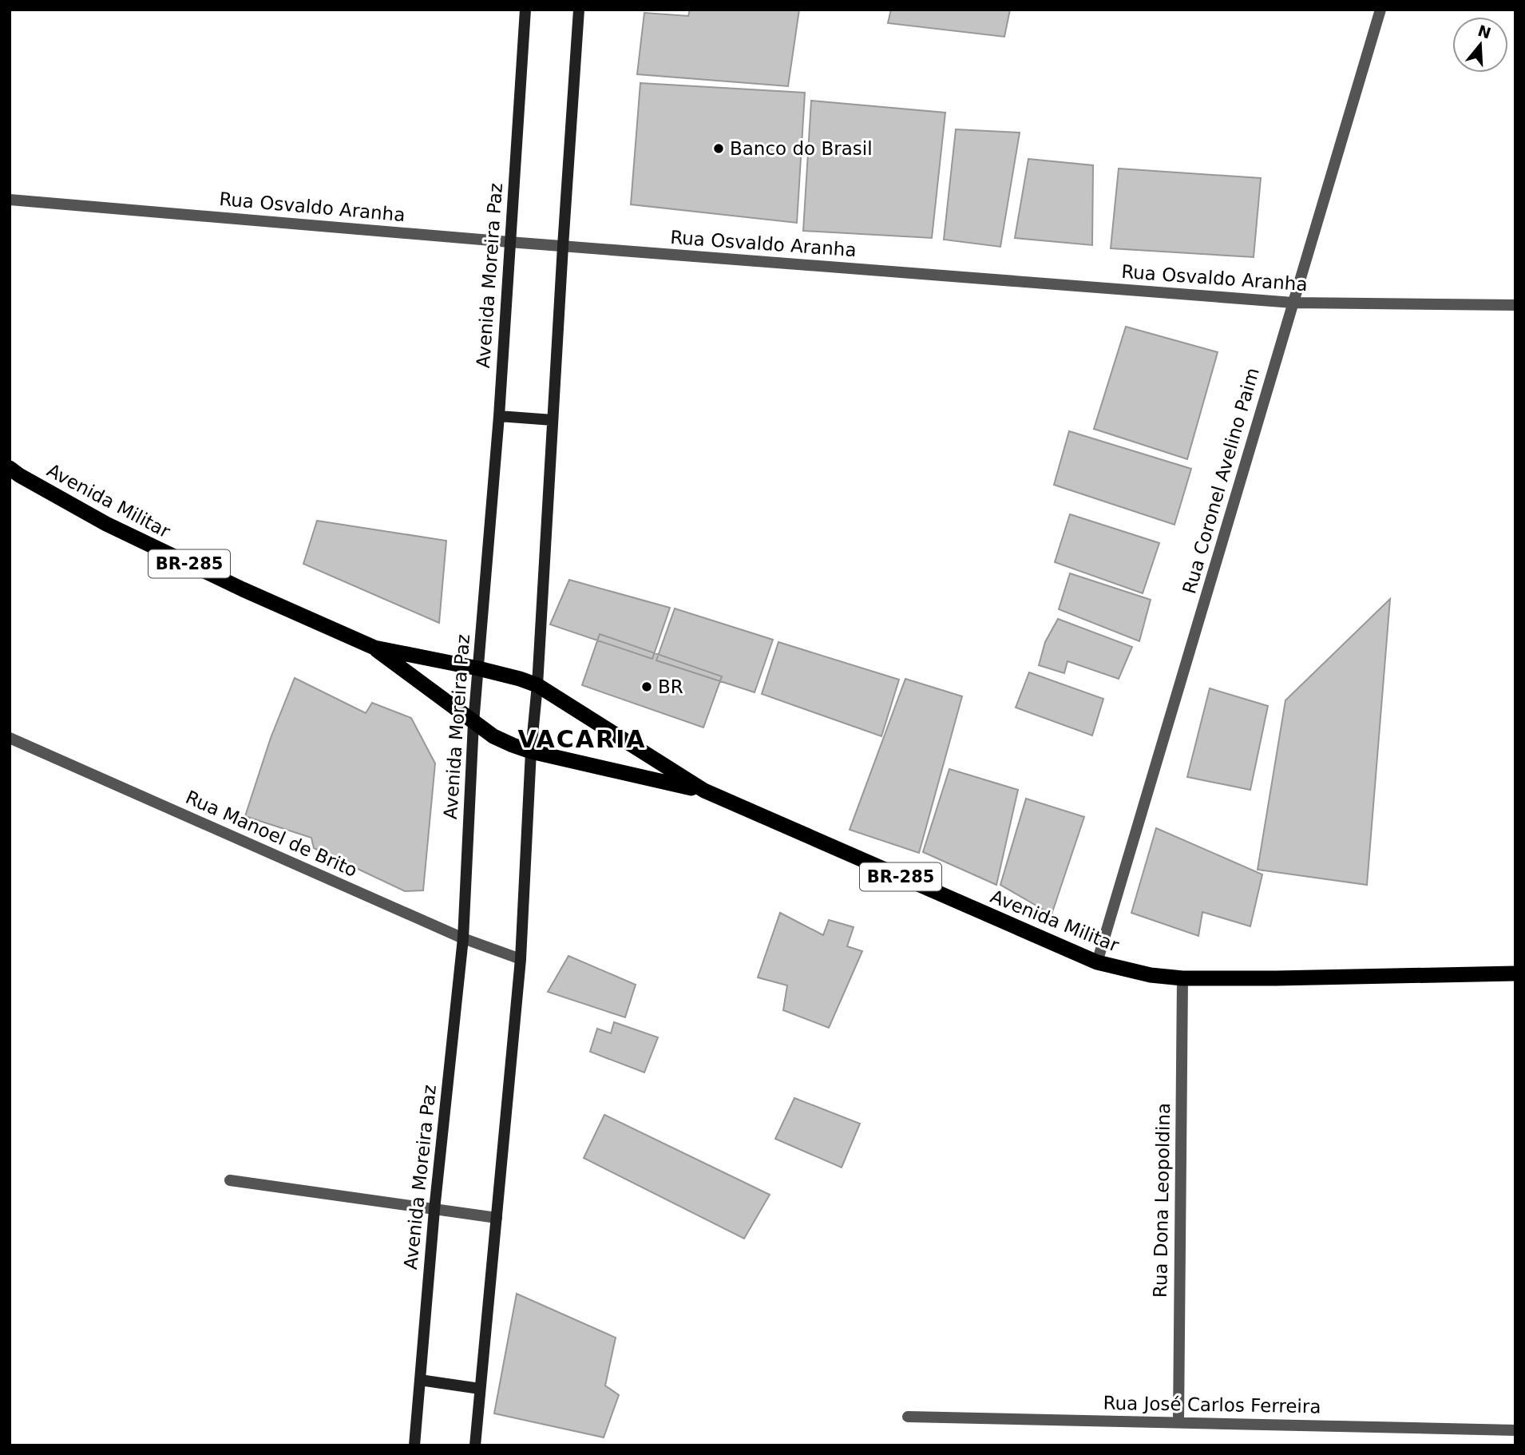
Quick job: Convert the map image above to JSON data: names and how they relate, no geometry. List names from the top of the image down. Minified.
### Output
{"streets":{"highway":["Avenida Militar","BR-285"],"main road":["Avenida Moreira Paz"],"street":["Rua Osvaldo Aranha","Rua Coronel Avelino Paim","Rua Manoel de Brito","Rua Dona Leopoldina","Rua José Carlos Ferreira"]},"crossings":[["Rua Osvaldo Aranha","Avenida Moreira Paz"],["Rua Osvaldo Aranha","Rua Coronel Avelino Paim"],["Avenida Moreira Paz","Avenida Militar"],["Avenida Moreira Paz","Rua Manoel de Brito"],["Rua Coronel Avelino Paim","Avenida Militar"],["Avenida Militar","Rua Dona Leopoldina"],["Rua Dona Leopoldina","Rua José Carlos Ferreira"]],"districts":["VACARIA"],"places":["Banco do Brasil","BR"],"north":"top"}
